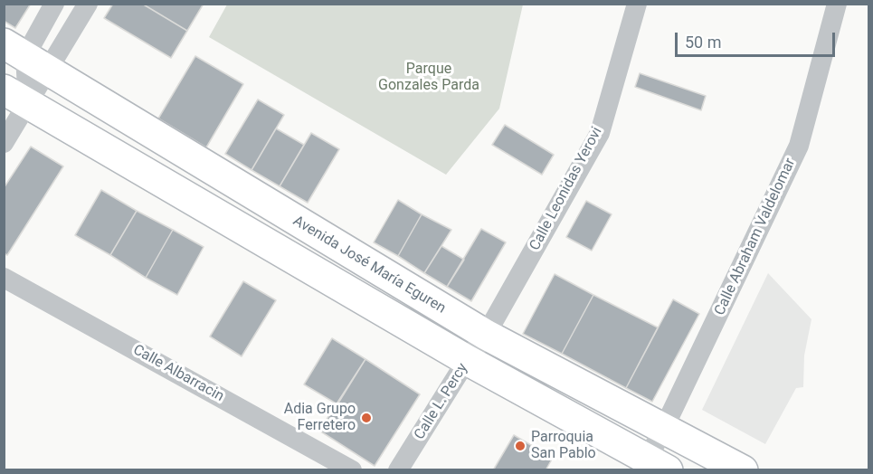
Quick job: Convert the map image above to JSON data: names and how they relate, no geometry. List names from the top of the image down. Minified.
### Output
{"streets":{"main road":["Avenida José María Eguren"],"street":["Calle Leonidas Yerovi","Calle Abraham Valdelomar","Calle Albarracin","Calle L. Percy"]},"crossings":[["Calle Leonidas Yerovi","Avenida José María Eguren"],["Calle Leonidas Yerovi","Calle L. Percy"],["Calle Abraham Valdelomar","Avenida José María Eguren"],["Avenida José María Eguren","Calle L. Percy"]],"parks":["Parque Gonzales Parda"],"places":["Adia Grupo Ferretero","Parroquia San Pablo"],"scale_bar":"50 m"}
